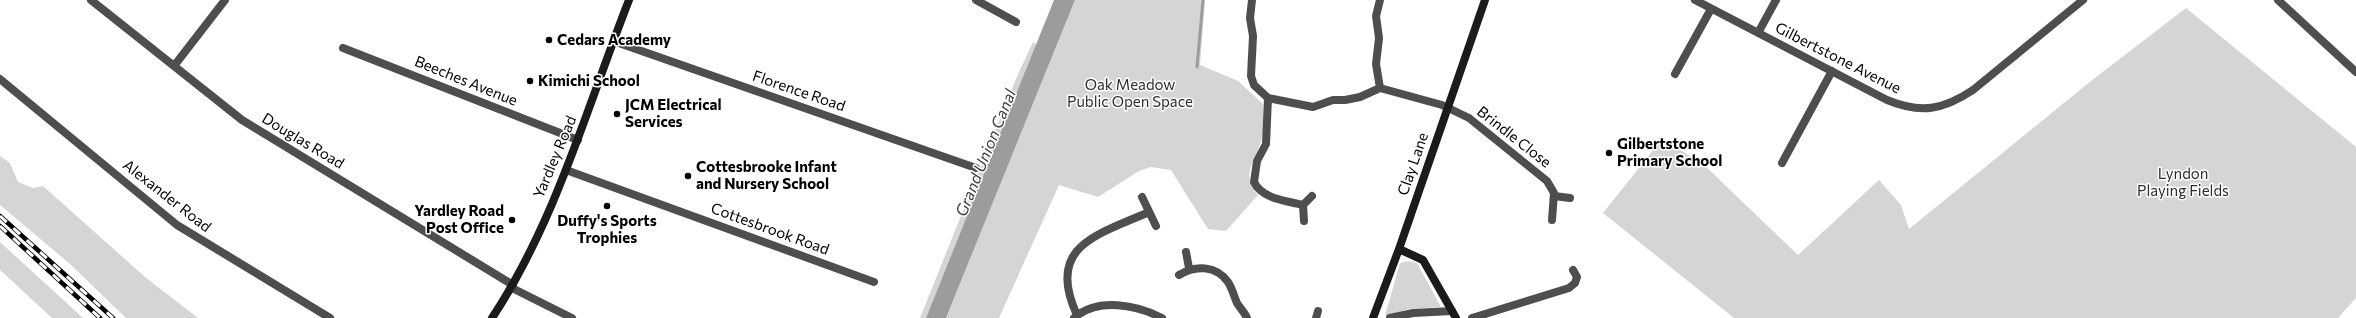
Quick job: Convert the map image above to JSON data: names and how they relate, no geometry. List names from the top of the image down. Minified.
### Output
{"streets":{"street":["Gilbertstone Avenue","Beeches Avenue","Florence Road","Brindle Close","Douglas Road","Yardley Road","Clay Lane","Alexander Road","Cottesbrook Road"]},"crossings":[["Beeches Avenue","Yardley Road"],["Florence Road","Yardley Road"],["Brindle Close","Clay Lane"],["Douglas Road","Yardley Road"],["Yardley Road","Cottesbrook Road"]],"water":["Grand Union Canal"],"parks":["Oak Meadow Public Open Space","Lyndon Playing Fields"],"places":["Cedars Academy","Kimichi School","JCM Electrical Services","Gilbertstone Primary School","Cottesbrooke Infant and Nursery School","Duffy's Sports Trophies","Yardley Road Post Office"]}
